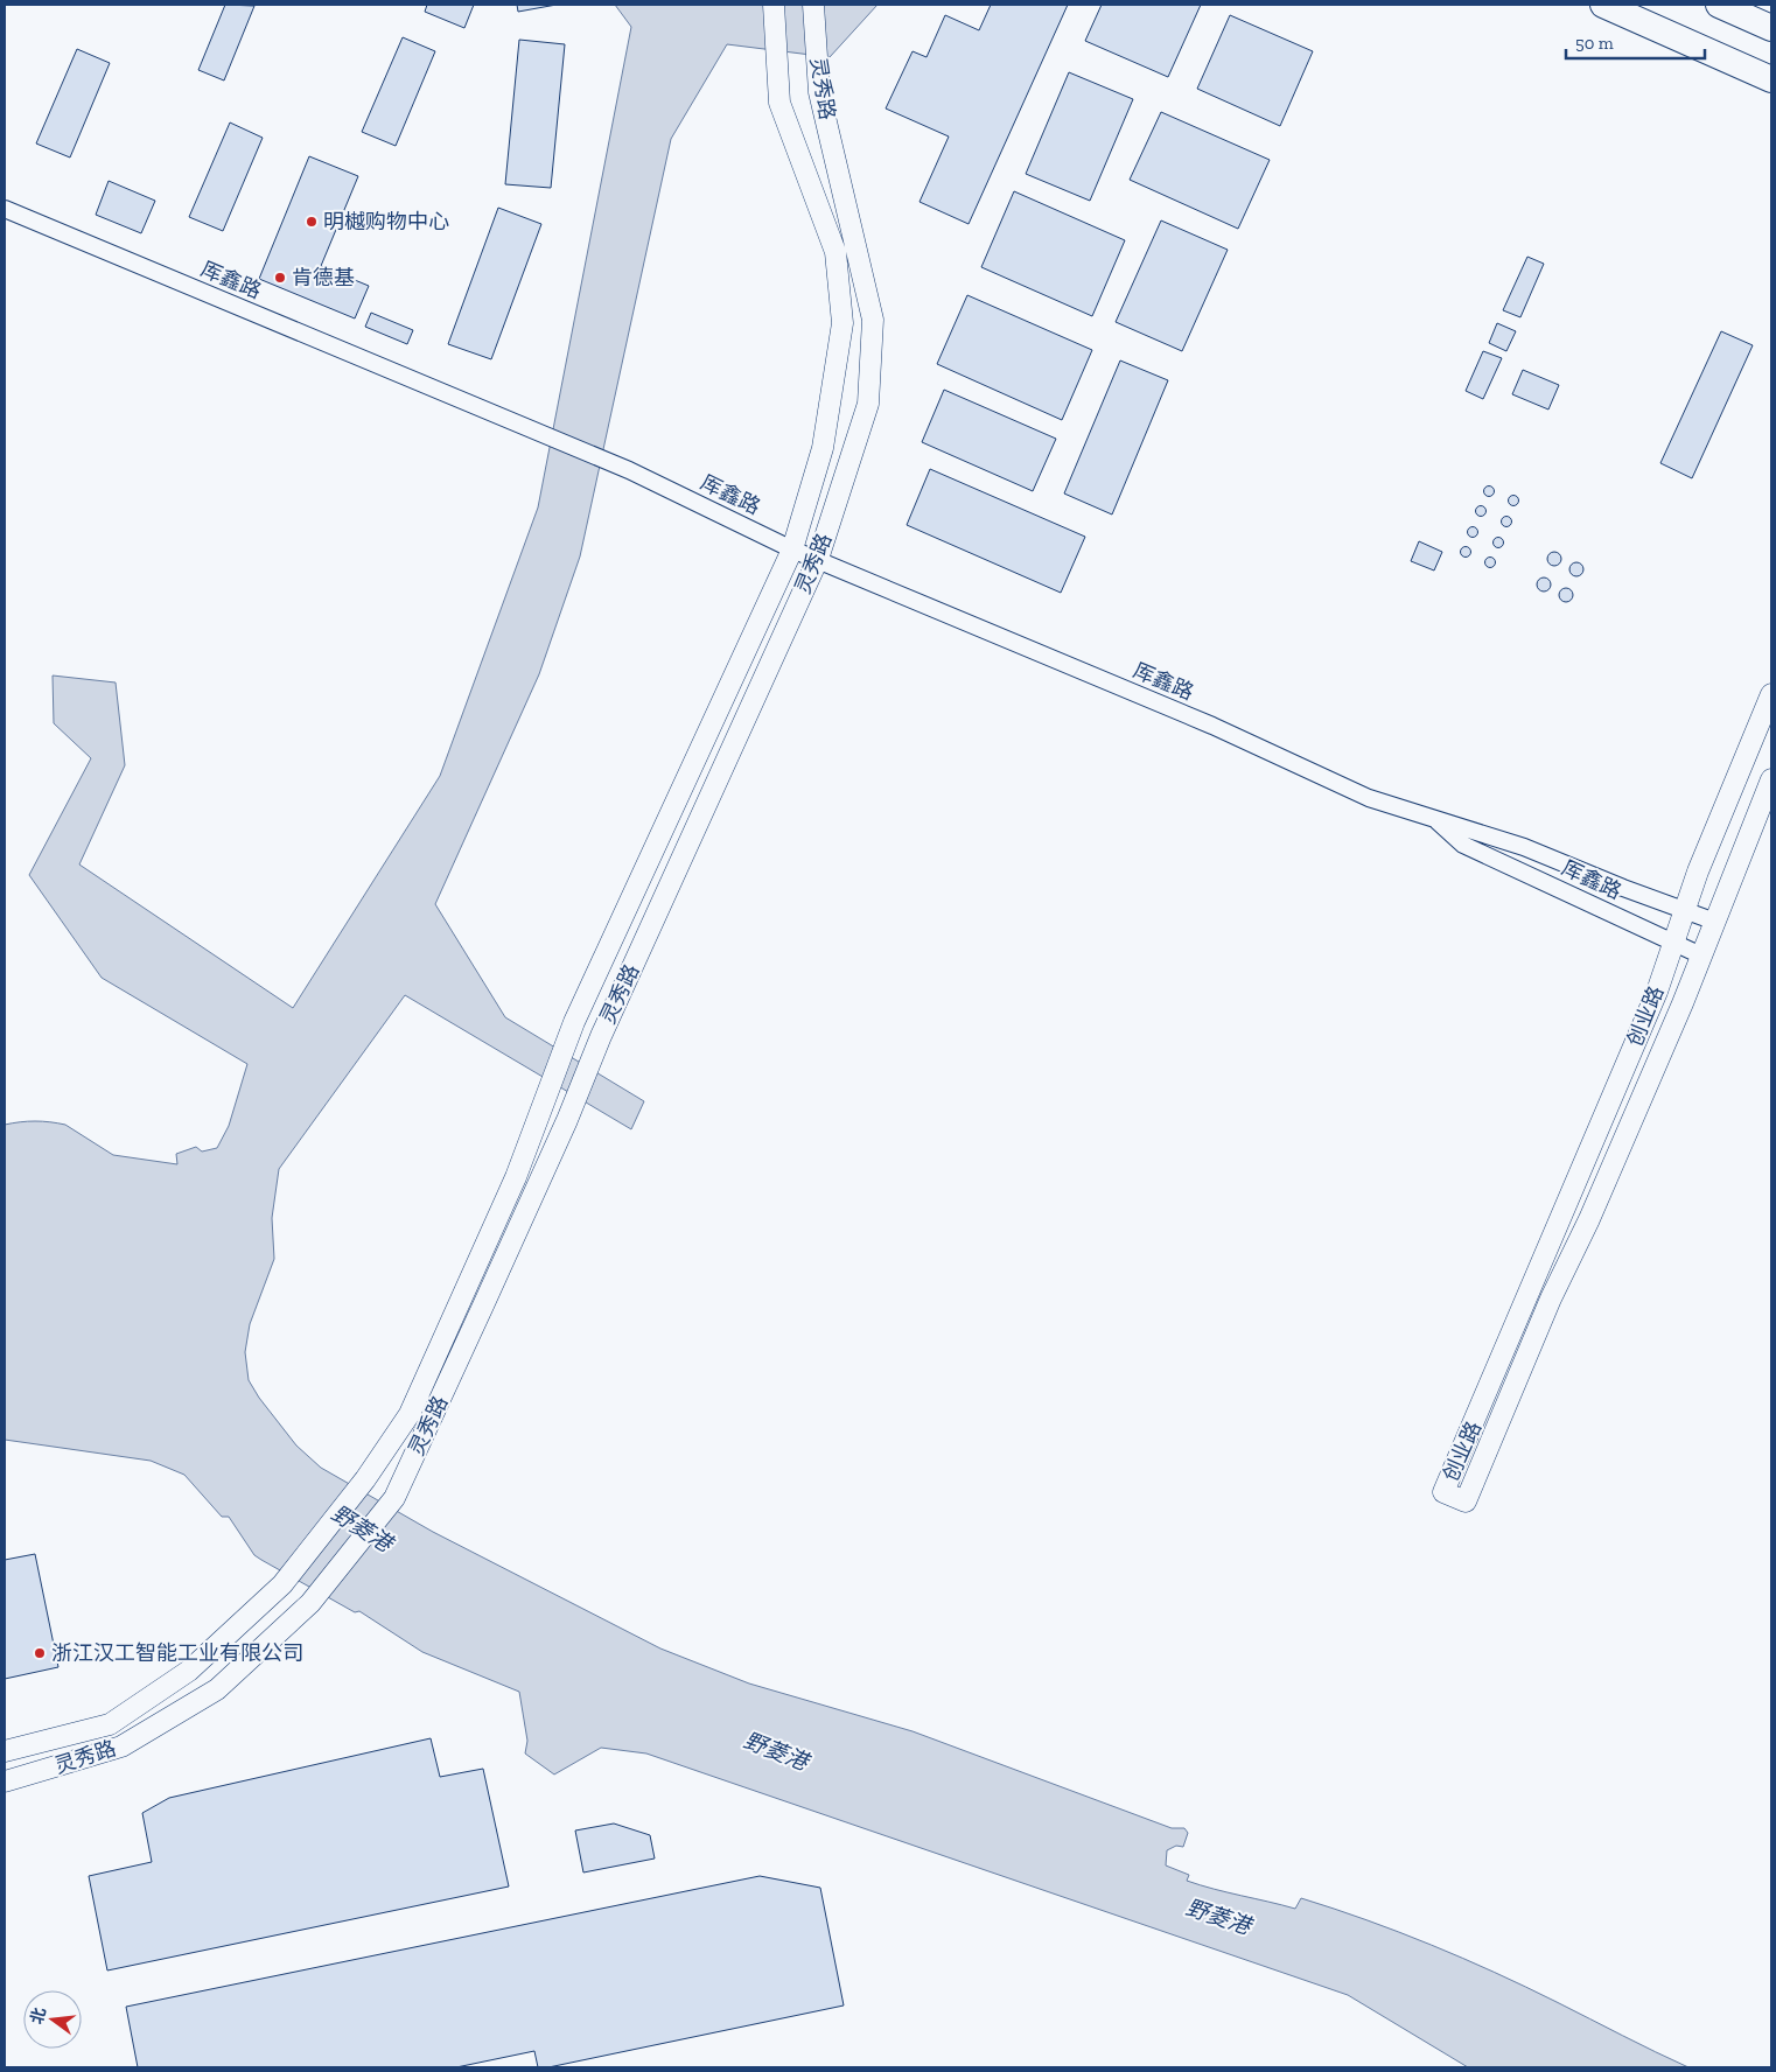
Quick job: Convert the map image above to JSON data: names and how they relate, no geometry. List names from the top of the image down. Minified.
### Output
{"streets":{"street":["灵秀路","厍鑫路","创业路"]},"crossings":[["灵秀路","厍鑫路"],["厍鑫路","创业路"]],"water":["野菱港"],"places":["明樾购物中心","肯德基","浙江汉工智能工业有限公司"],"scale_bar":"50 m","north":"left"}
